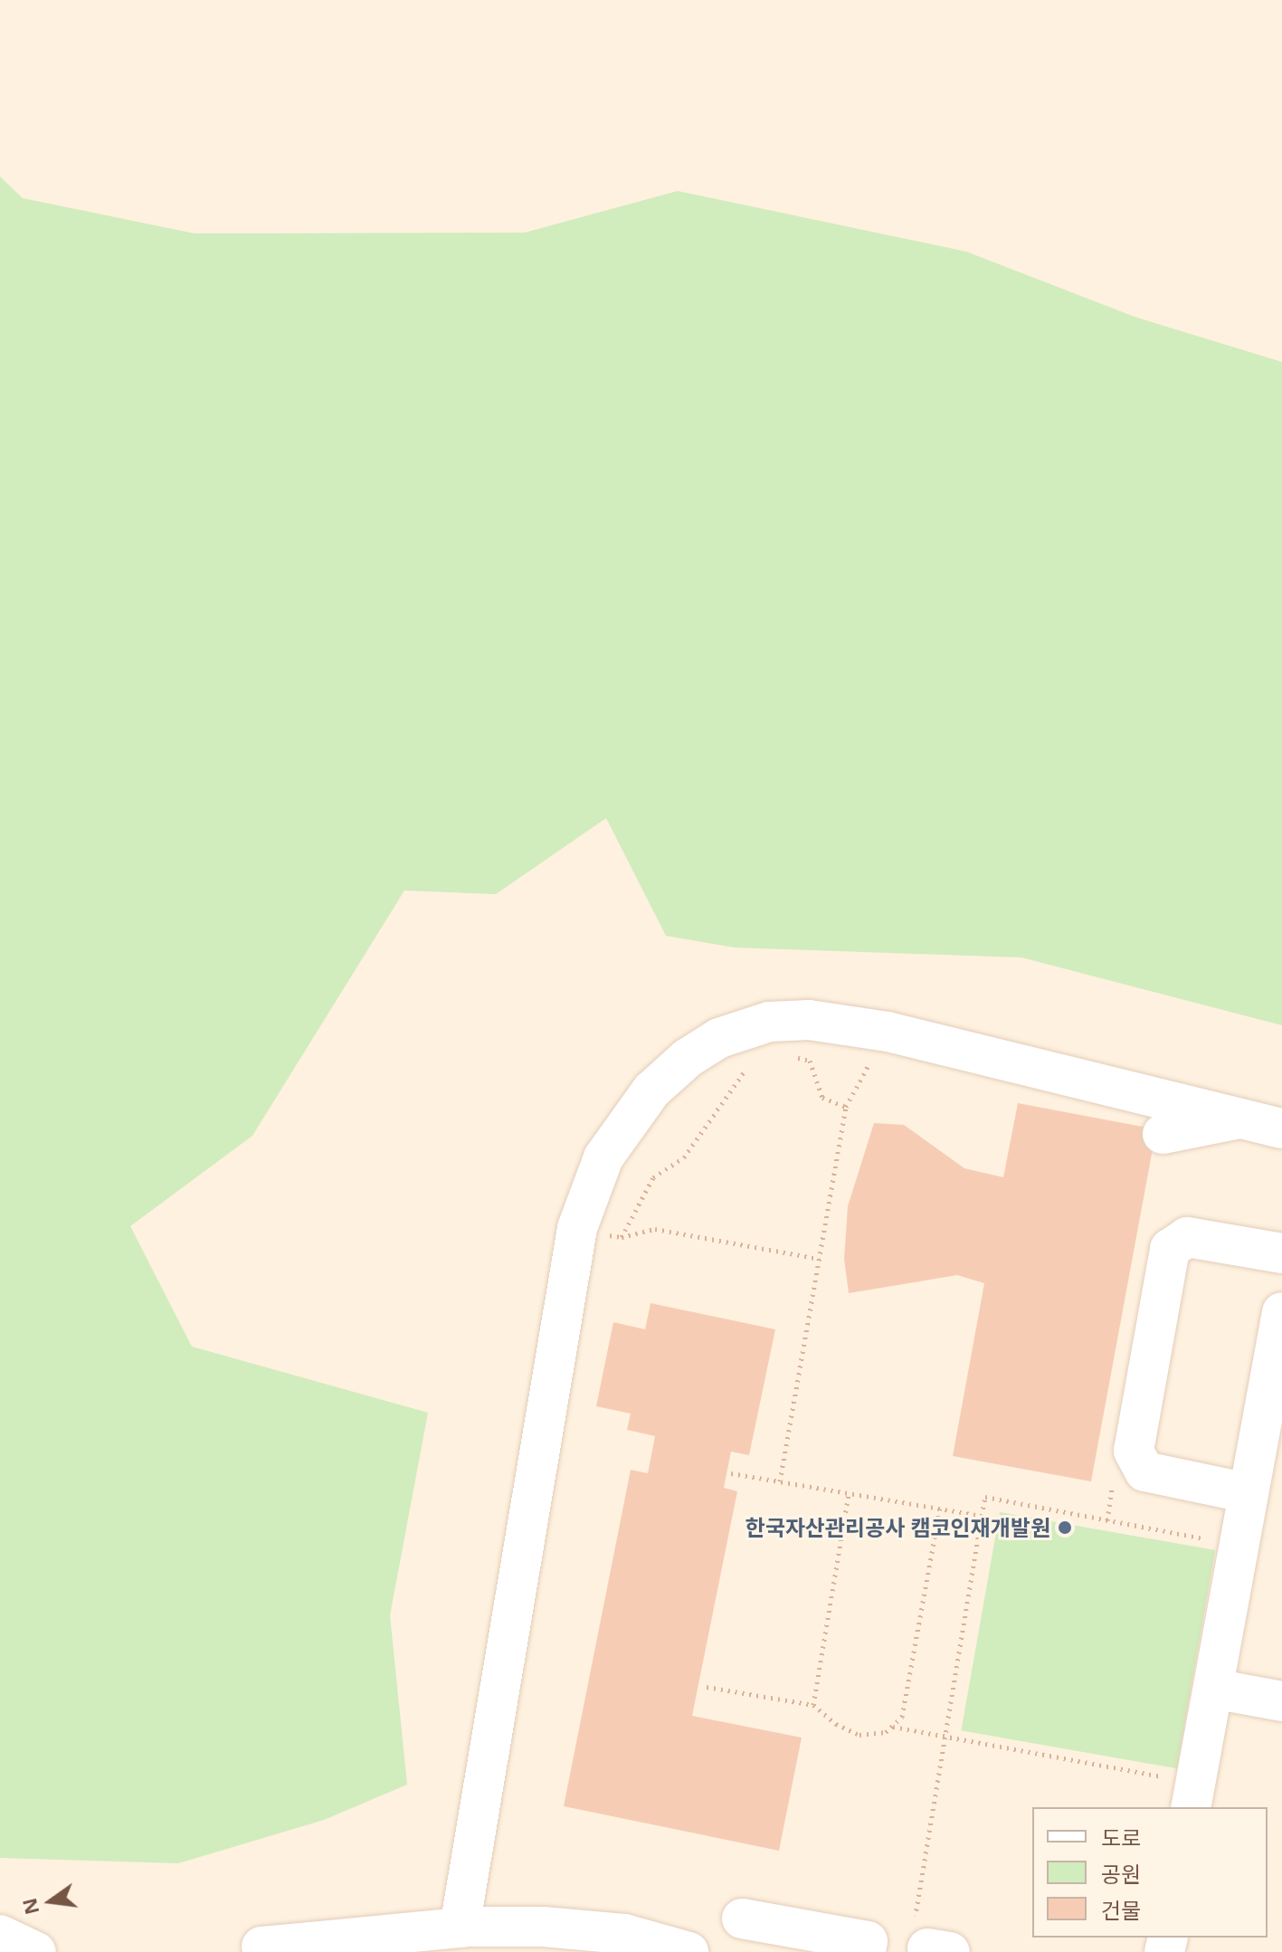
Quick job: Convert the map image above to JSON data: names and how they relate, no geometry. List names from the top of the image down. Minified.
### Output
{"places":["한국자산관리공사 캠코인재개발원"],"legend":["도로","공원","건물"],"north":"left"}
